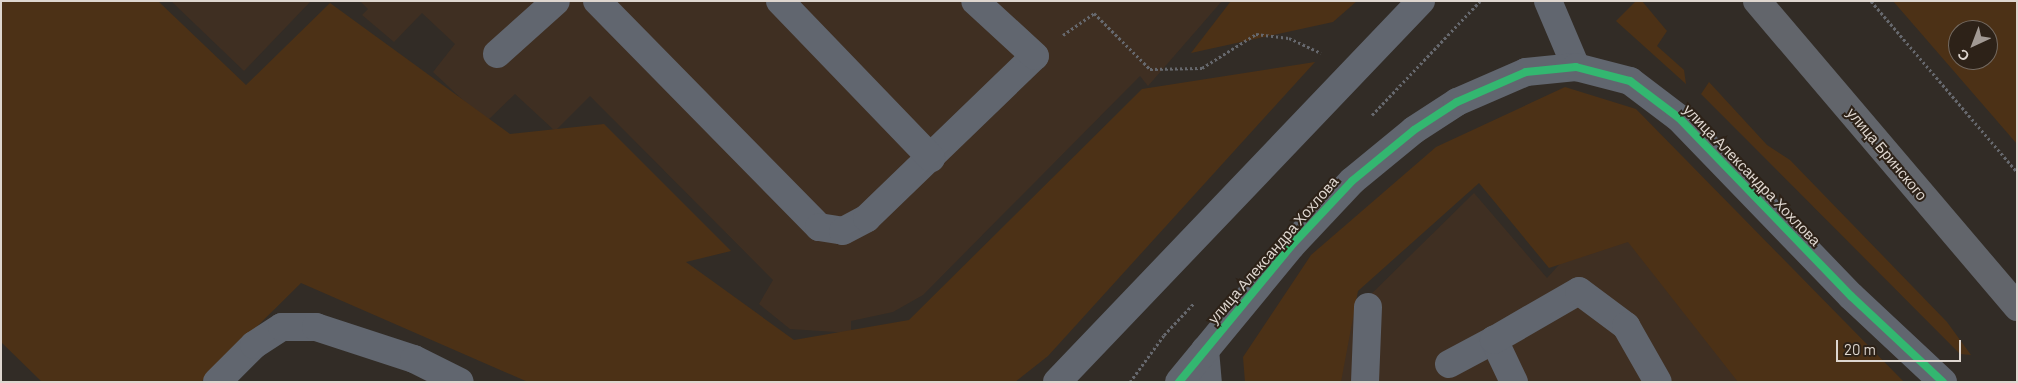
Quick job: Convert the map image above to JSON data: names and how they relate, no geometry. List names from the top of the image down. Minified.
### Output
{"streets":{"main road":["улица Бринского"],"street":["улица Александра Хохлова"]},"scale_bar":"20 m","north":"bottom left"}
